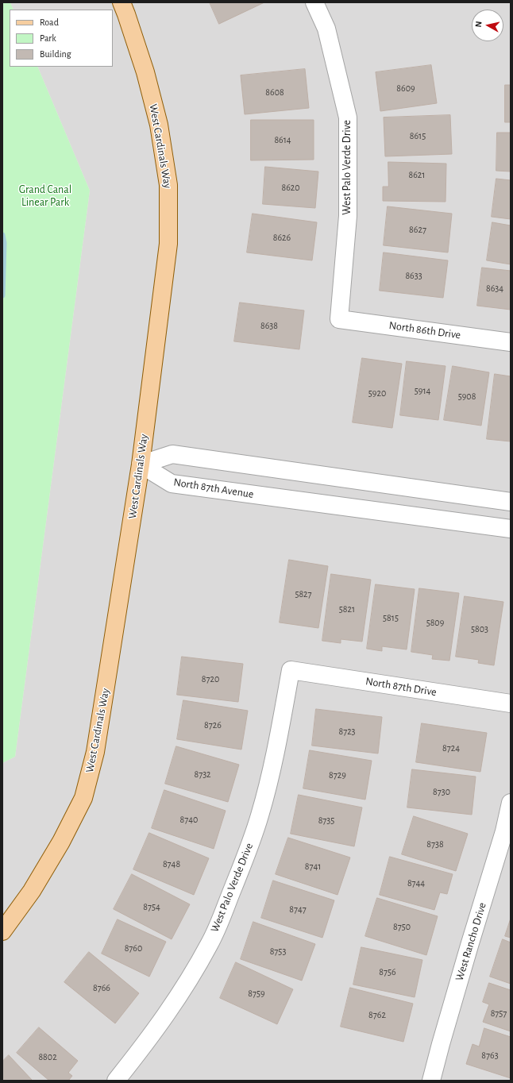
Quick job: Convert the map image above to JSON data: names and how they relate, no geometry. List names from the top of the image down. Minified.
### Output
{"streets":{"main road":["West Cardinals Way"],"street":["West Palo Verde Drive","North 86th Drive","North 87th Avenue","North 87th Drive","West Rancho Drive"]},"crossings":[["West Cardinals Way","North 87th Avenue"],["West Palo Verde Drive","North 86th Drive"],["West Palo Verde Drive","North 87th Drive"]],"parks":["Grand Canal Linear Park"],"house_numbers":["8609","8608","8615","8614","8621","8620","8627","8626","8633","8634","8638","5914","5920","5908","5827","5821","5815","5809","5803","8720","8726","8723","8724","8732","8729","8730","8740","8735","8738","8748","8741","8744","8754","8747","8750","8760","8753","8756","8766","8759","8757","8762","8763","8802"],"legend":["Road","Park","Building"],"north":"left"}
